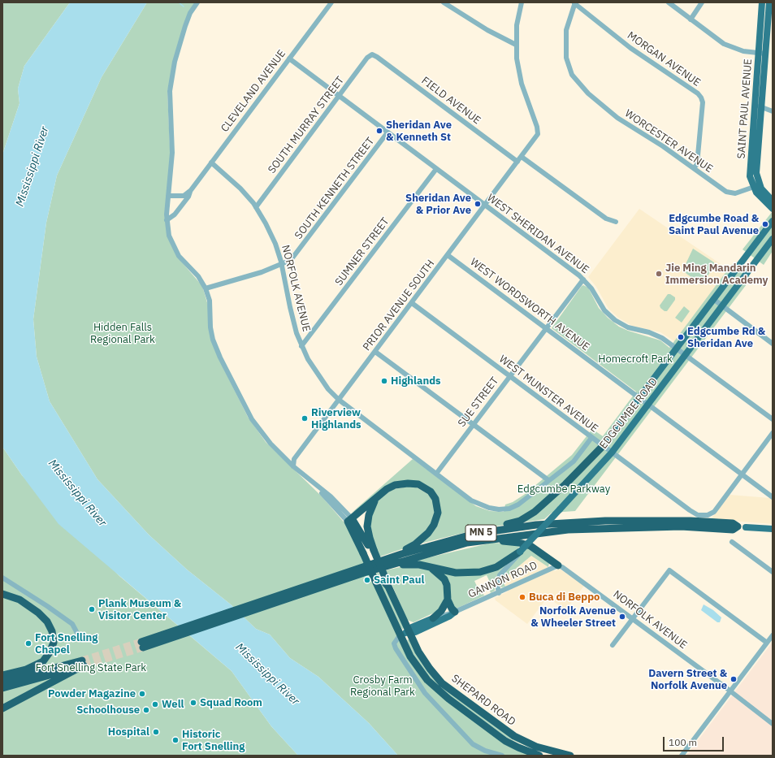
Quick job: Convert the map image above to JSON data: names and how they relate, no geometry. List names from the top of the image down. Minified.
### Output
{"streets":{"highway":["MN 5","SHEPARD ROAD"],"main road":["SAINT PAUL AVENUE","EDGCUMBE ROAD","GANNON ROAD"],"street":["MORGAN AVENUE","CLEVELAND AVENUE","FIELD AVENUE","SOUTH MURRAY STREET","WORCESTER AVENUE","SOUTH KENNETH STREET","WEST SHERIDAN AVENUE","SUMNER STREET","NORFOLK AVENUE","WEST WORDSWORTH AVENUE","PRIOR AVENUE SOUTH","WEST MUNSTER AVENUE","SUE STREET"]},"crossings":[["MORGAN AVENUE","WORCESTER AVENUE"],["CLEVELAND AVENUE","WEST SHERIDAN AVENUE"],["CLEVELAND AVENUE","NORFOLK AVENUE"],["FIELD AVENUE","SOUTH MURRAY STREET"],["FIELD AVENUE","PRIOR AVENUE SOUTH"],["SAINT PAUL AVENUE","WORCESTER AVENUE"],["SOUTH MURRAY STREET","WEST SHERIDAN AVENUE"],["SOUTH MURRAY STREET","NORFOLK AVENUE"],["SOUTH KENNETH STREET","WEST SHERIDAN AVENUE"],["SOUTH KENNETH STREET","NORFOLK AVENUE"],["WEST SHERIDAN AVENUE","SUMNER STREET"],["WEST SHERIDAN AVENUE","PRIOR AVENUE SOUTH"],["WEST SHERIDAN AVENUE","SUE STREET"],["WEST SHERIDAN AVENUE","EDGCUMBE ROAD"],["SUMNER STREET","NORFOLK AVENUE"],["NORFOLK AVENUE","PRIOR AVENUE SOUTH"],["NORFOLK AVENUE","SUE STREET"],["NORFOLK AVENUE","GANNON ROAD"],["WEST WORDSWORTH AVENUE","PRIOR AVENUE SOUTH"],["WEST WORDSWORTH AVENUE","WEST MUNSTER AVENUE"],["WEST WORDSWORTH AVENUE","SUE STREET"],["WEST WORDSWORTH AVENUE","EDGCUMBE ROAD"],["PRIOR AVENUE SOUTH","WEST MUNSTER AVENUE"],["WEST MUNSTER AVENUE","SUE STREET"],["WEST MUNSTER AVENUE","EDGCUMBE ROAD"],["EDGCUMBE ROAD","GANNON ROAD"],["GANNON ROAD","SHEPARD ROAD"]],"water":["Mississippi River"],"parks":["Hidden Falls Regional Park","Homecroft Park","Edgcumbe Parkway","Fort Snelling State Park","Crosby Farm Regional Park"],"places":["Sheridan Ave & Kenneth St","Sheridan Ave & Prior Ave","Edgcumbe Road & Saint Paul Avenue","Jie Ming Mandarin Immersion Academy","Edgcumbe Rd & Sheridan Ave","Highlands","Riverview Highlands","Saint Paul","Buca di Beppo","Plank Museum & Visitor Center","Norfolk Avenue & Wheeler Street","Fort Snelling Chapel","Davern Street & Norfolk Avenue","Powder Magazine","Squad Room","Well","Schoolhouse","Hospital","Historic Fort Snelling"],"scale_bar":"100 m"}
